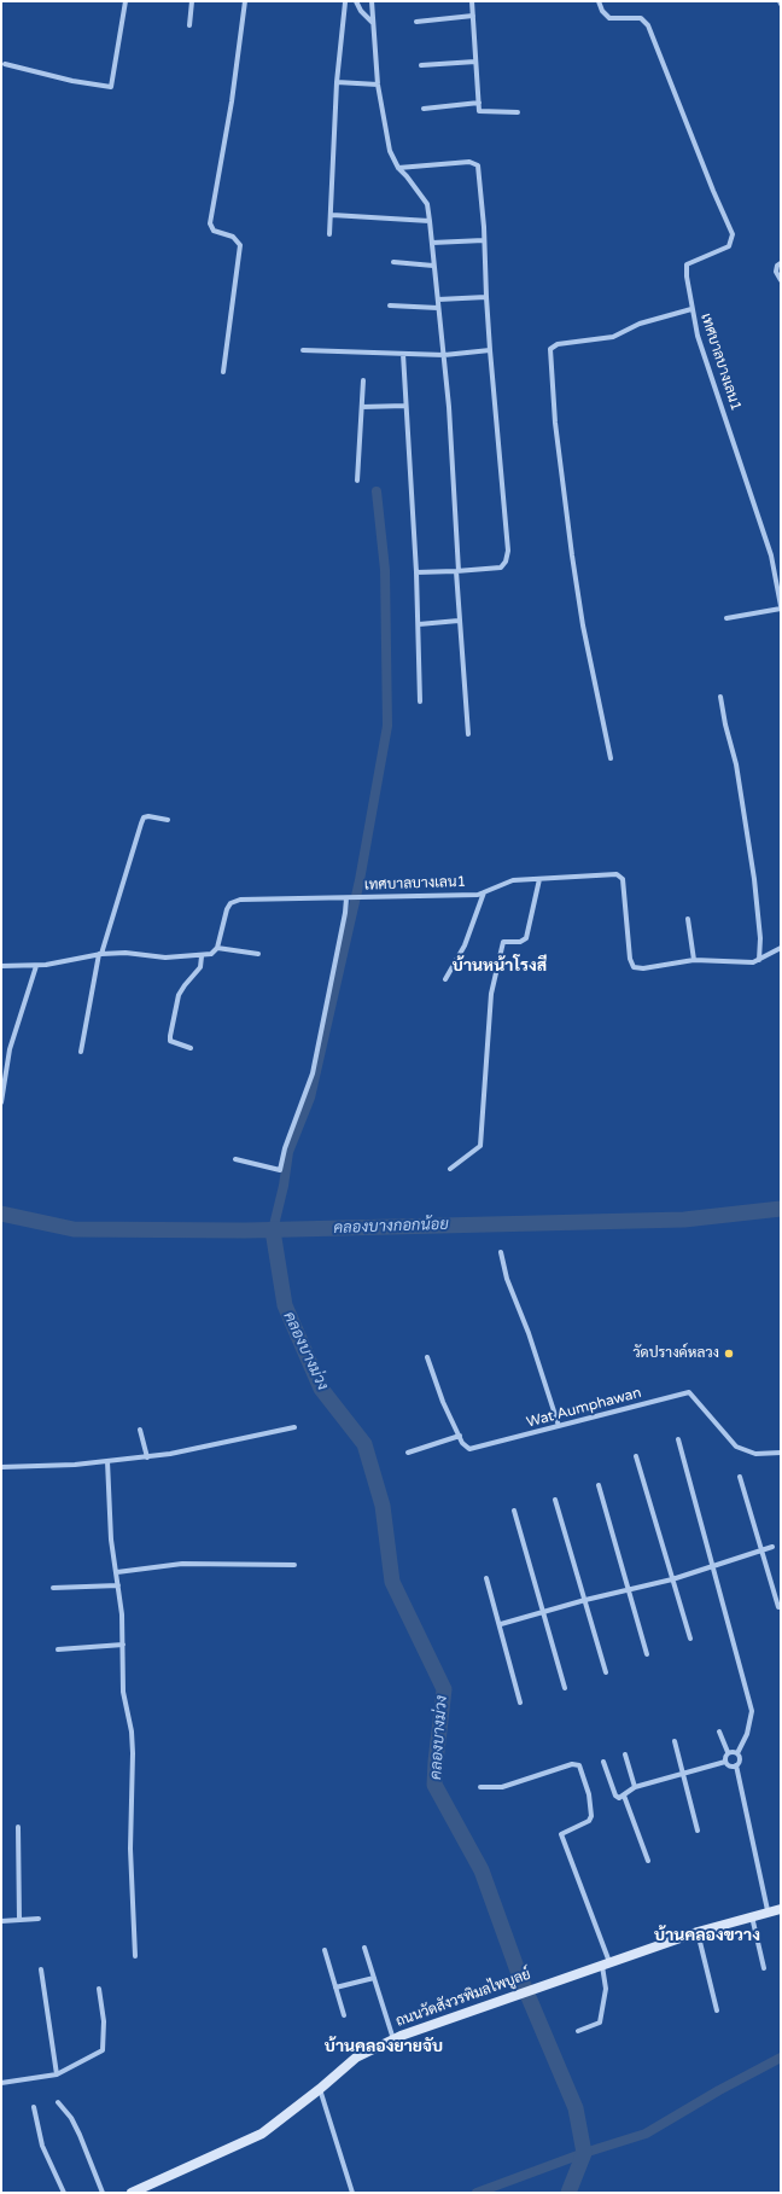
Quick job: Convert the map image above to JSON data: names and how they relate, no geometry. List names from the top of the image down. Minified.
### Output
{"streets":{"street":["เทศบาลบางเลน1","Wat Aumphawan","ถนนวัดสังวรพิมลไพบูลย์"]},"districts":["บ้านหน้าโรงสี","บ้านคลองขวาง","บ้านคลองยายจับ"],"water":["คลองบางกอกน้อย","คลองบางม่วง"],"places":["วัดปรางค์หลวง"]}
